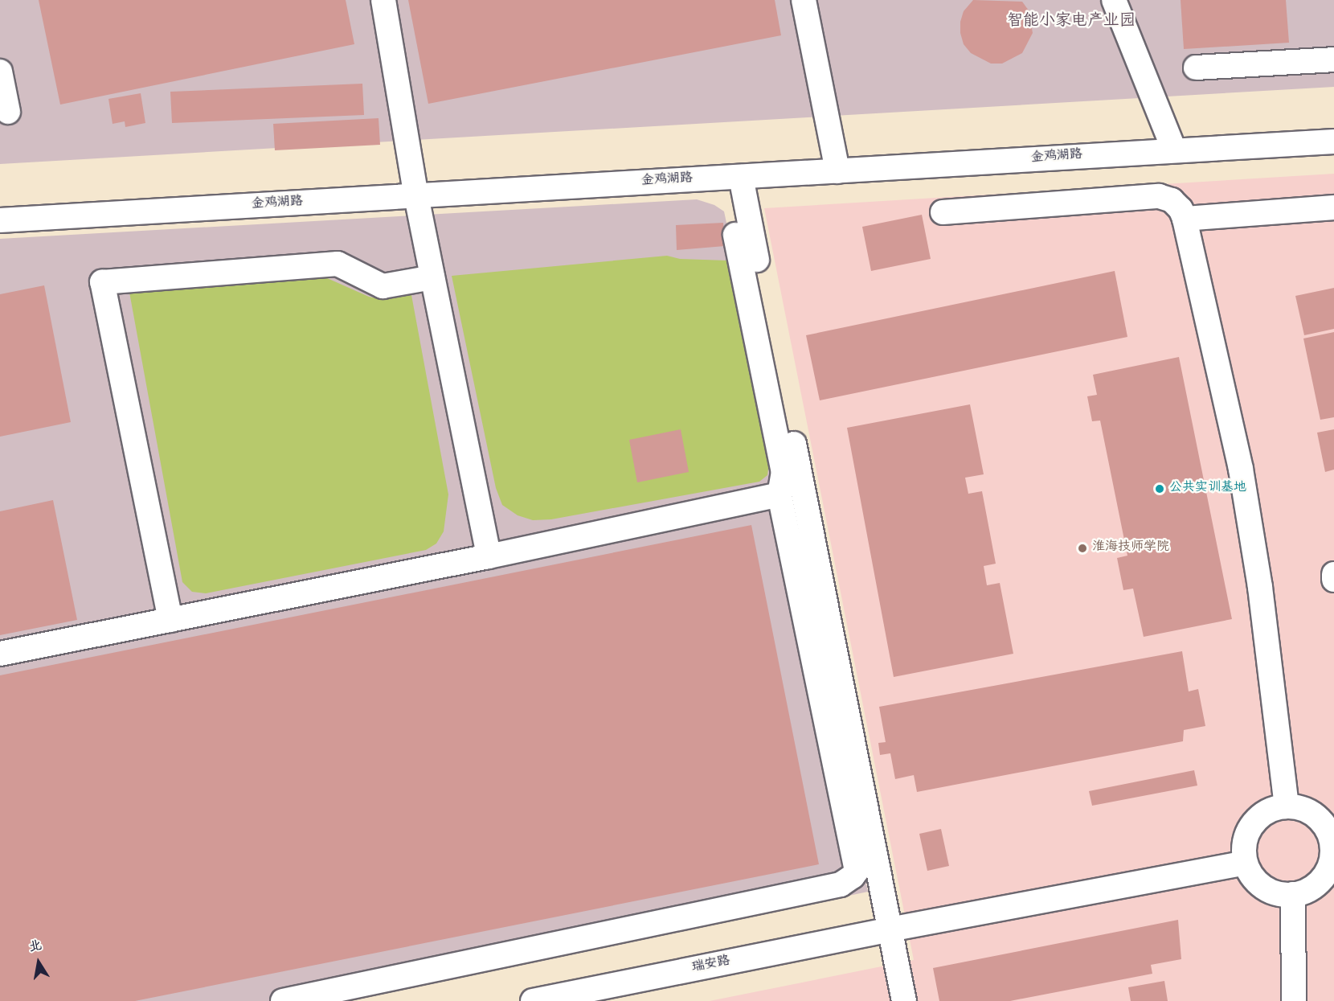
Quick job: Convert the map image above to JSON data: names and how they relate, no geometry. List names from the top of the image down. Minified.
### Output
{"streets":{"street":["金鸡湖路","瑞安路"]},"districts":["智能小家电产业园"],"places":["公共实训基地","淮海技师学院"],"north":"top"}
